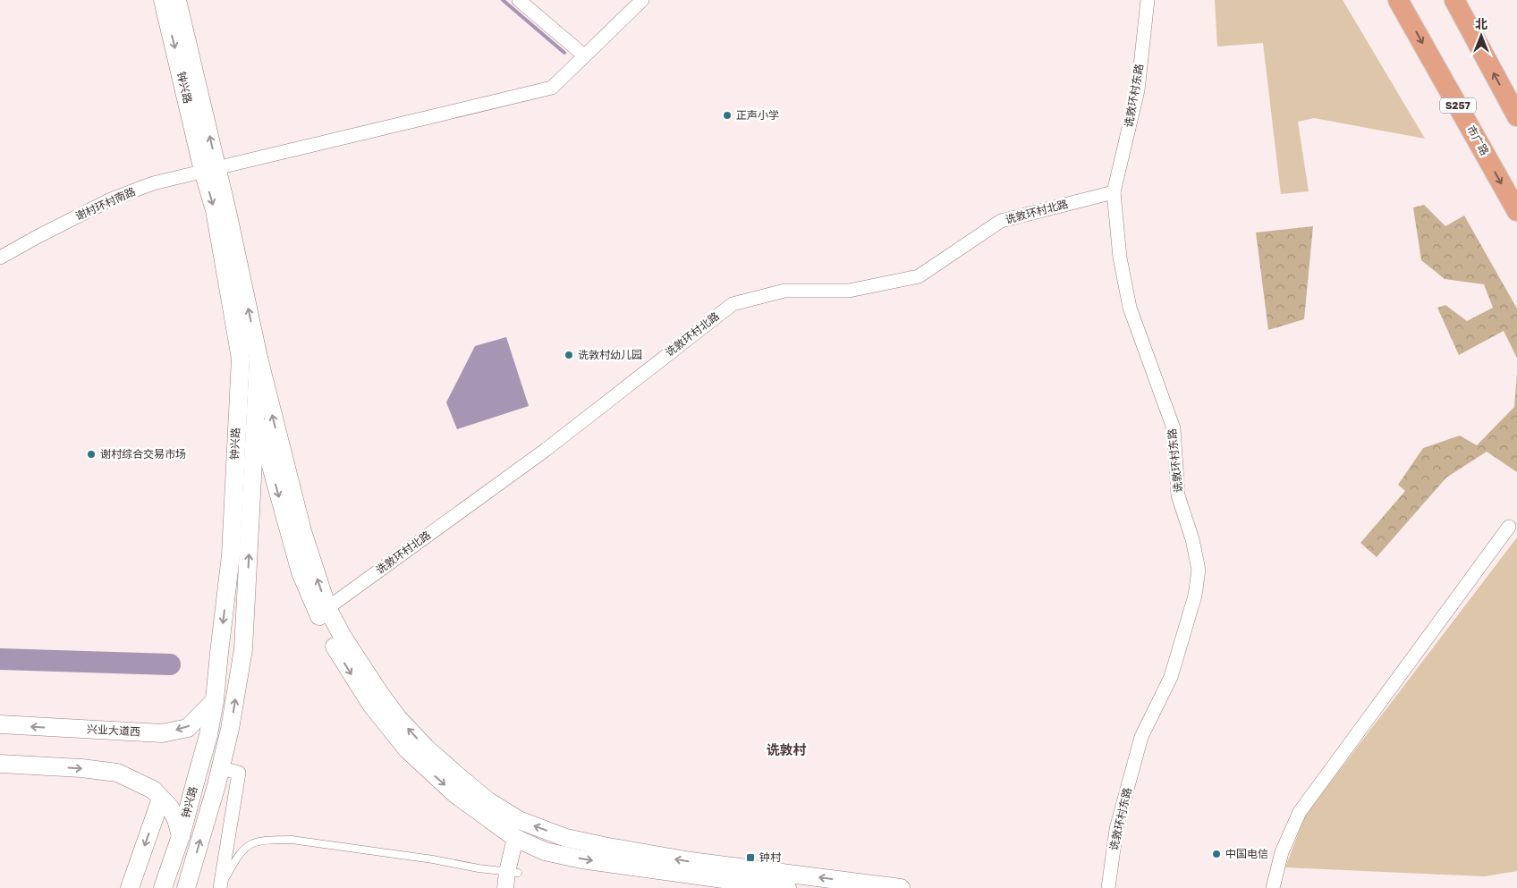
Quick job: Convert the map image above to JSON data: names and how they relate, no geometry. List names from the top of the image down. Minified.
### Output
{"streets":{"main road":["钟兴路","S257","市广路","兴业大道西"],"street":["诜敦环村东路","谢村环村南路","诜敦环村北路"]},"crossings":[["钟兴路","谢村环村南路"],["钟兴路","兴业大道西"],["诜敦环村东路","诜敦环村北路"]],"districts":["诜敦村"],"places":{"other":["正声小学","诜敦村幼儿园","谢村综合交易市场","中国电信"],"transit":["钟村"]},"north":"top"}
